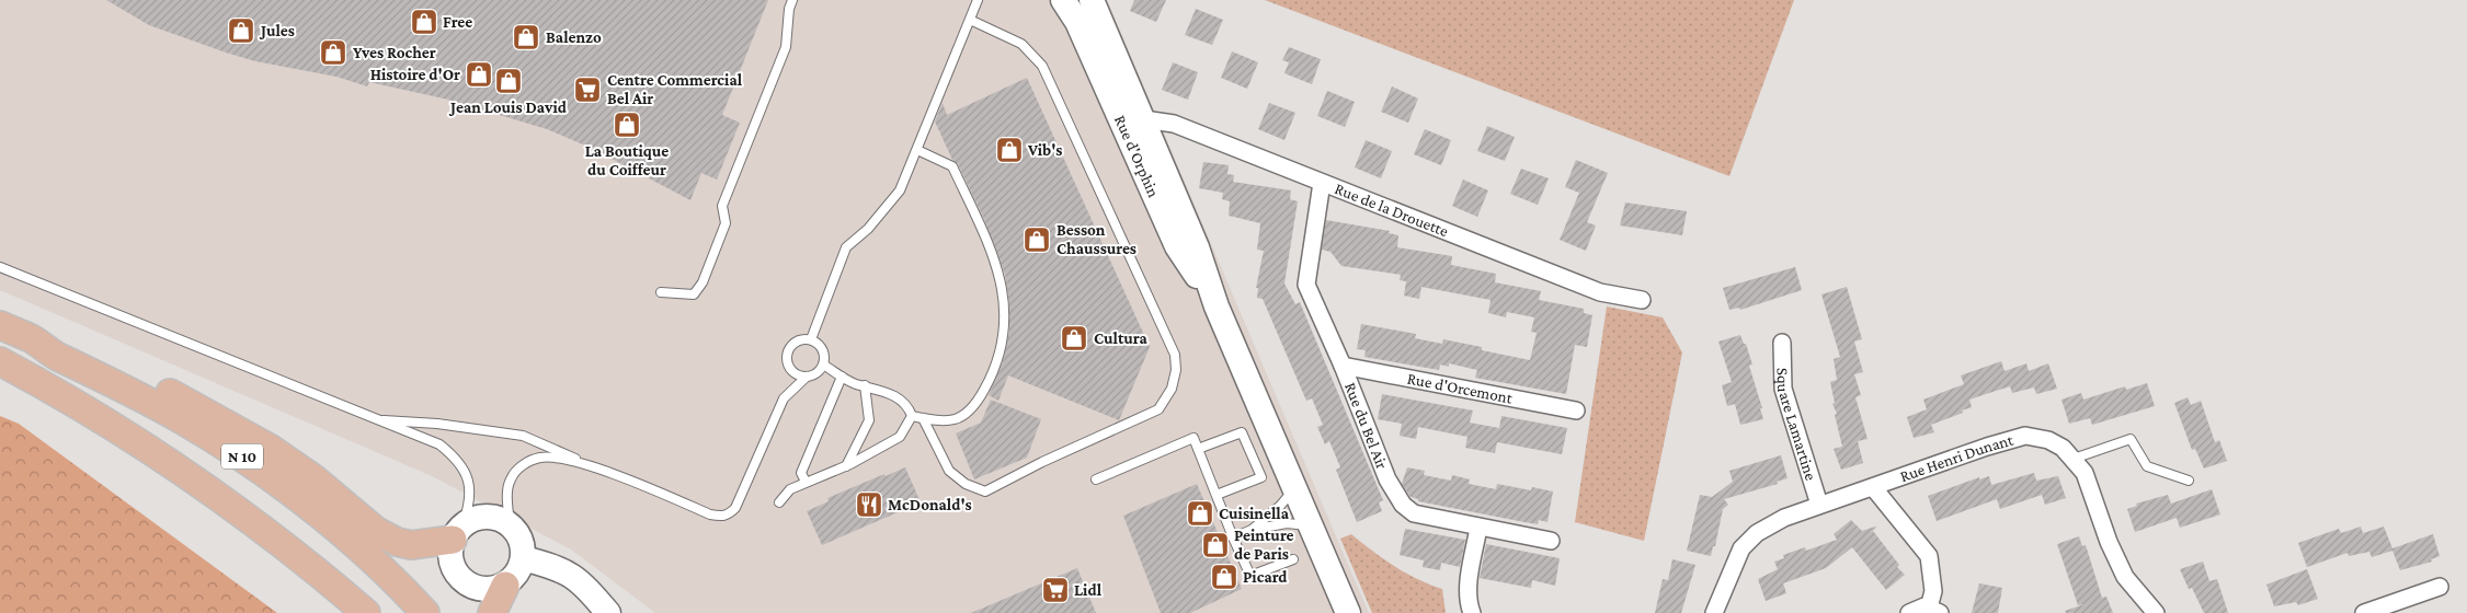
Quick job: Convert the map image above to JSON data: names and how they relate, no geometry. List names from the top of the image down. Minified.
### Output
{"streets":{"main road":["Rue d'Orphin","N 10"],"street":["Rue de la Drouette","Rue d'Orcemont","Rue du Bel Air","Square Lamartine","Rue Henri Dunant"]},"crossings":[["Rue d'Orphin","Rue de la Drouette"],["Rue de la Drouette","Rue du Bel Air"],["Rue d'Orcemont","Rue du Bel Air"],["Square Lamartine","Rue Henri Dunant"]],"places":{"shop":["Free","Jules","Balenzo","Yves Rocher","Histoire d'Or","Jean Louis David","La Boutique du Coiffeur","Vib's","Besson Chaussures","Cultura","Cuisinella","Peinture de Paris","Picard"],"supermarket":["Centre Commercial Bel Air","Lidl"],"restaurant":["McDonald's"]}}
